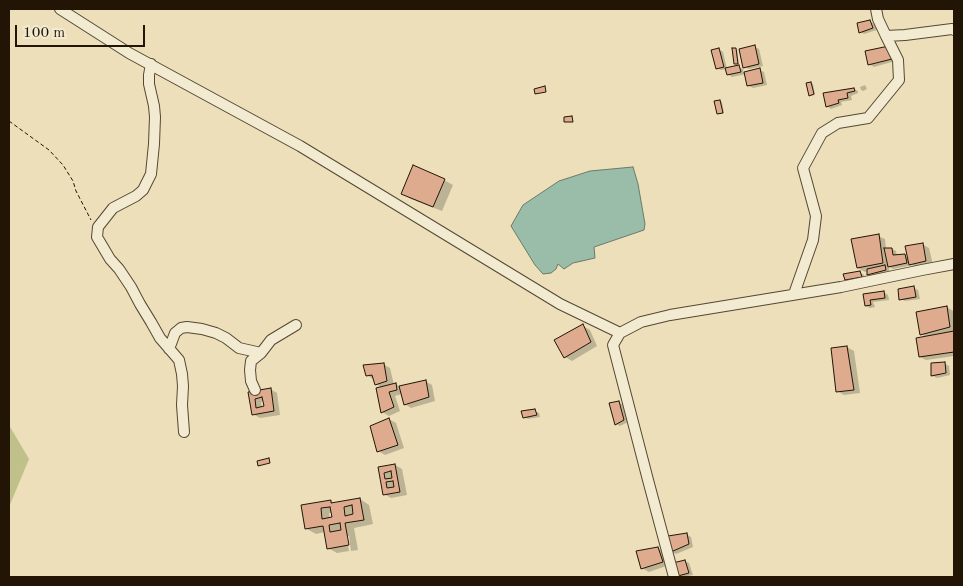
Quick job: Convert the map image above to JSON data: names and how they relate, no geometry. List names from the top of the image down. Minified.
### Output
{"scale_bar":"100 m"}
